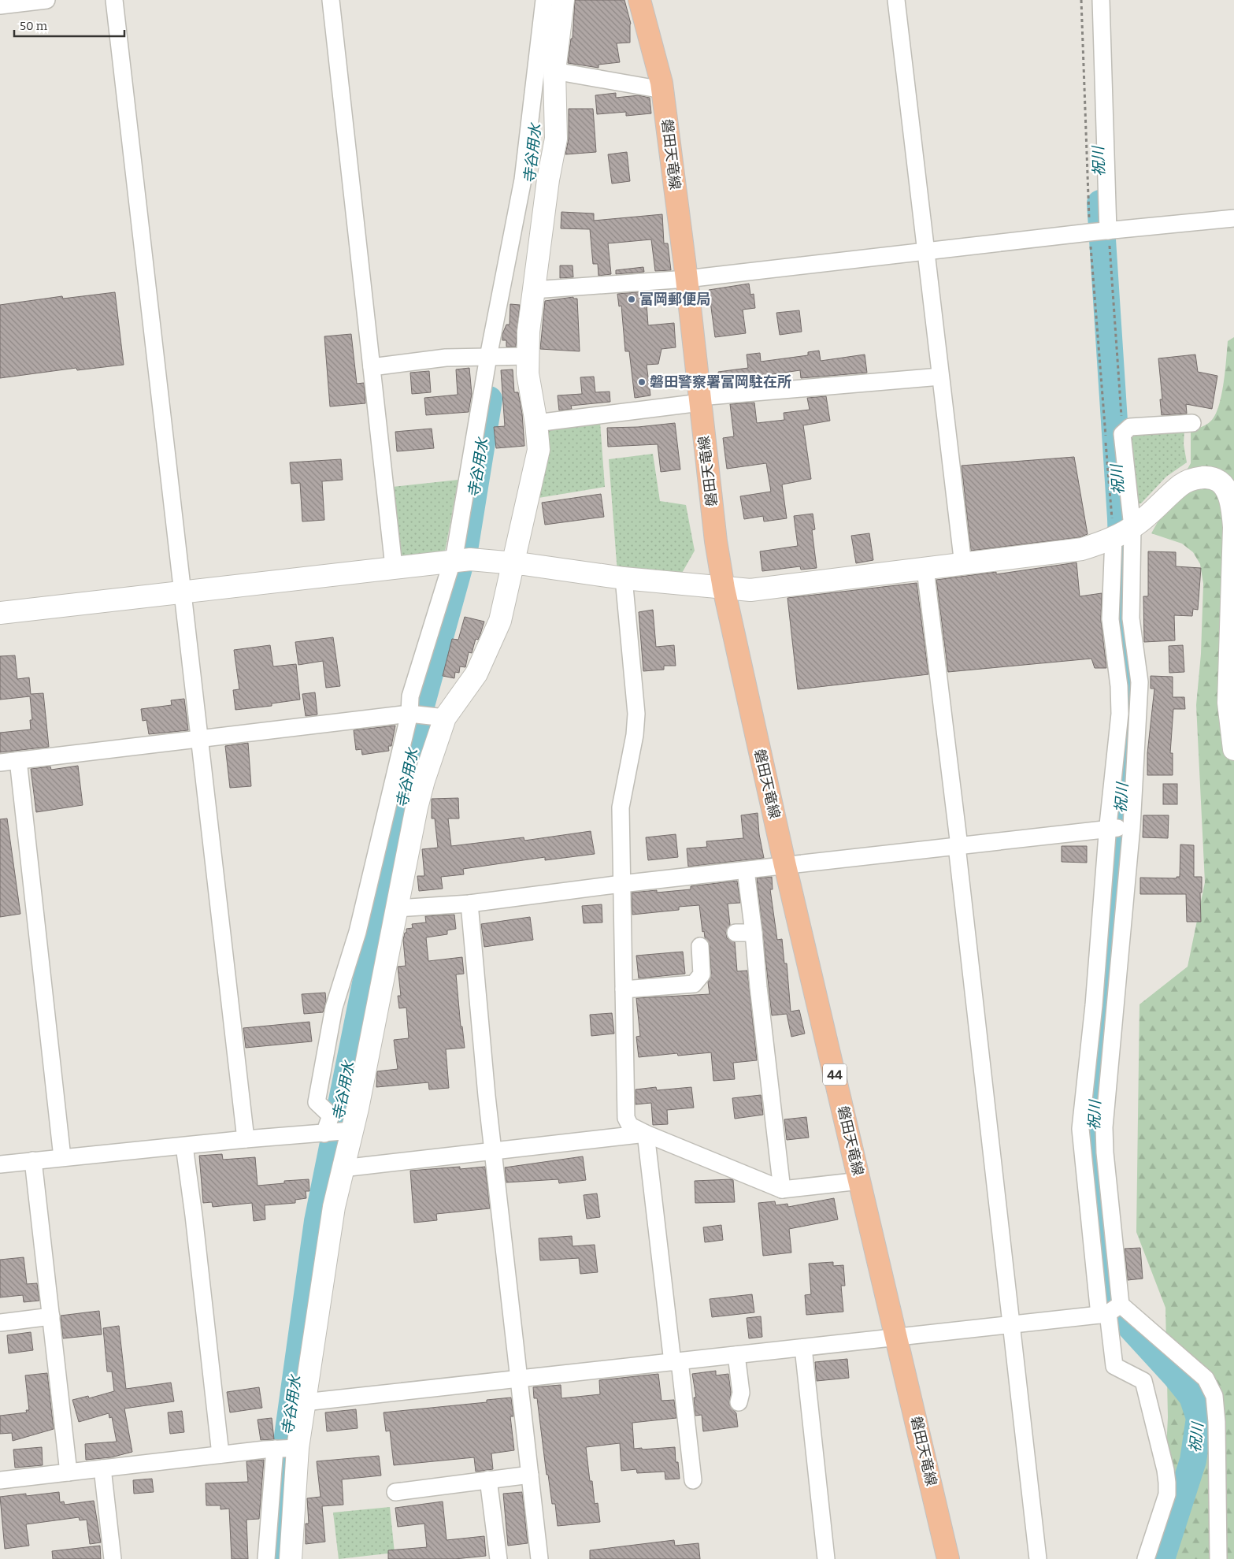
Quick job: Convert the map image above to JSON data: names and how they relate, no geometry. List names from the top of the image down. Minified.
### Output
{"streets":{"main road":["磐田天竜線","44"]},"water":["寺谷用水","祝川"],"places":["富岡郵便局","磐田警察署富岡駐在所"],"scale_bar":"50 m"}
